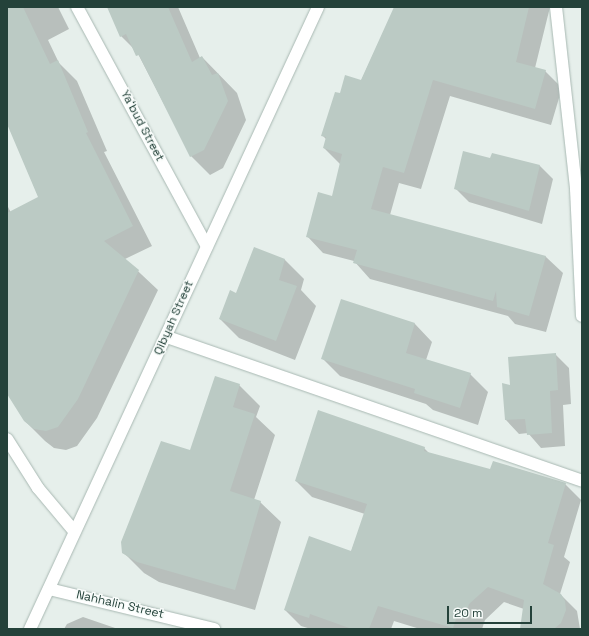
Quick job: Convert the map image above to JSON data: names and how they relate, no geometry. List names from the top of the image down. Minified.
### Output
{"streets":{"street":["Yaʻbud Street","Qibyah Street","Nahhalin Street"]},"crossings":[["Yaʻbud Street","Qibyah Street"],["Qibyah Street","Nahhalin Street"]],"scale_bar":"20 m"}
